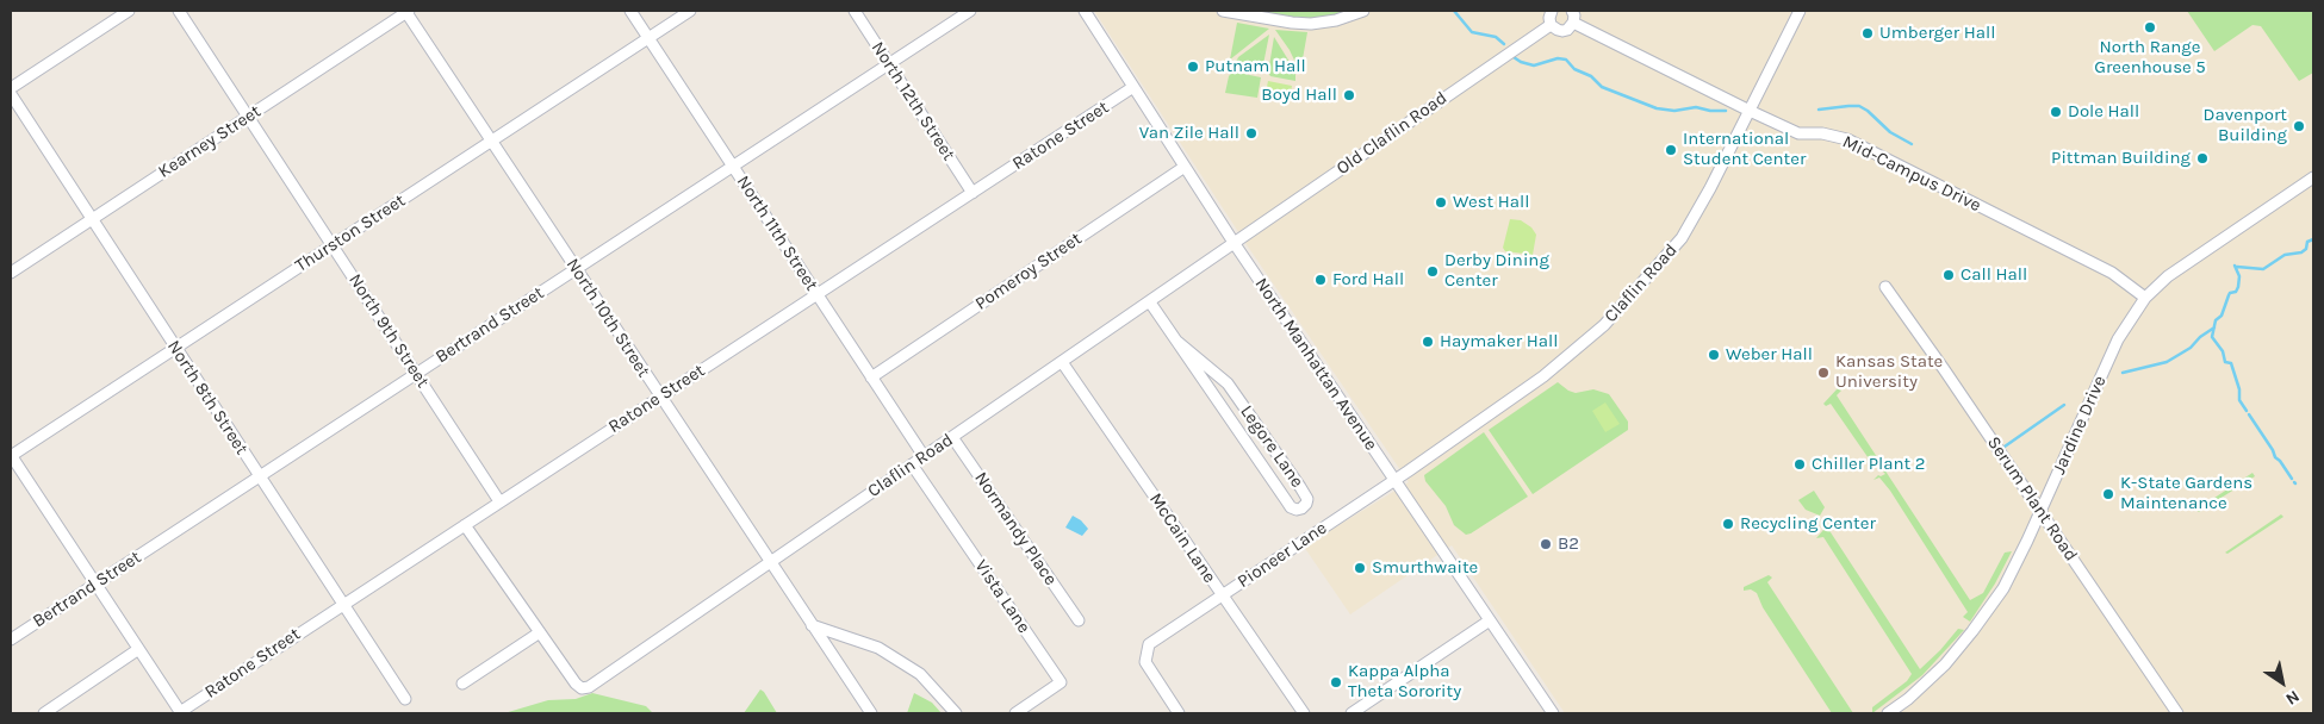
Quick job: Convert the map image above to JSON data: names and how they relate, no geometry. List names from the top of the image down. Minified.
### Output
{"streets":{"street":["North 12th Street","Old Claflin Road","Ratone Street","Kearney Street","Mid-Campus Drive","Thurston Street","North 11th Street","Pomeroy Street","Claflin Road","North 10th Street","Bertrand Street","North 9th Street","North Manhattan Avenue","North 8th Street","Jardine Drive","Legore Lane","Serum Plant Road","Normandy Place","McCain Lane","Pioneer Lane","Vista Lane"]},"crossings":[["North 12th Street","Ratone Street"],["North 12th Street","Bertrand Street"],["Old Claflin Road","Claflin Road"],["Old Claflin Road","North Manhattan Avenue"],["Ratone Street","North 11th Street"],["Ratone Street","North 10th Street"],["Ratone Street","North 9th Street"],["Ratone Street","North Manhattan Avenue"],["Ratone Street","North 8th Street"],["Kearney Street","North 10th Street"],["Kearney Street","North 9th Street"],["Kearney Street","North 8th Street"],["Mid-Campus Drive","Claflin Road"],["Mid-Campus Drive","Jardine Drive"],["Thurston Street","North 11th Street"],["Thurston Street","North 10th Street"],["Thurston Street","North 9th Street"],["Thurston Street","North 8th Street"],["North 11th Street","Pomeroy Street"],["North 11th Street","Claflin Road"],["North 11th Street","Bertrand Street"],["Pomeroy Street","North Manhattan Avenue"],["Claflin Road","North 10th Street"],["Claflin Road","North Manhattan Avenue"],["Claflin Road","Legore Lane"],["Claflin Road","Normandy Place"],["Claflin Road","McCain Lane"],["Claflin Road","Pioneer Lane"],["Claflin Road","Vista Lane"],["North 10th Street","Bertrand Street"],["Bertrand Street","North 9th Street"],["Bertrand Street","North 8th Street"],["North Manhattan Avenue","Pioneer Lane"],["Jardine Drive","Serum Plant Road"],["McCain Lane","Pioneer Lane"]],"places":["North Range Greenhouse 5","Umberger Hall","Putnam Hall","Boyd Hall","Dole Hall","Davenport Building","Van Zile Hall","International Student Center","Pittman Building","West Hall","Derby Dining Center","Call Hall","Ford Hall","Haymaker Hall","Weber Hall","Kansas State University","Chiller Plant 2","K-State Gardens Maintenance","Recycling Center","B2","Smurthwaite","Kappa Alpha Theta Sorority"],"north":"bottom right"}
